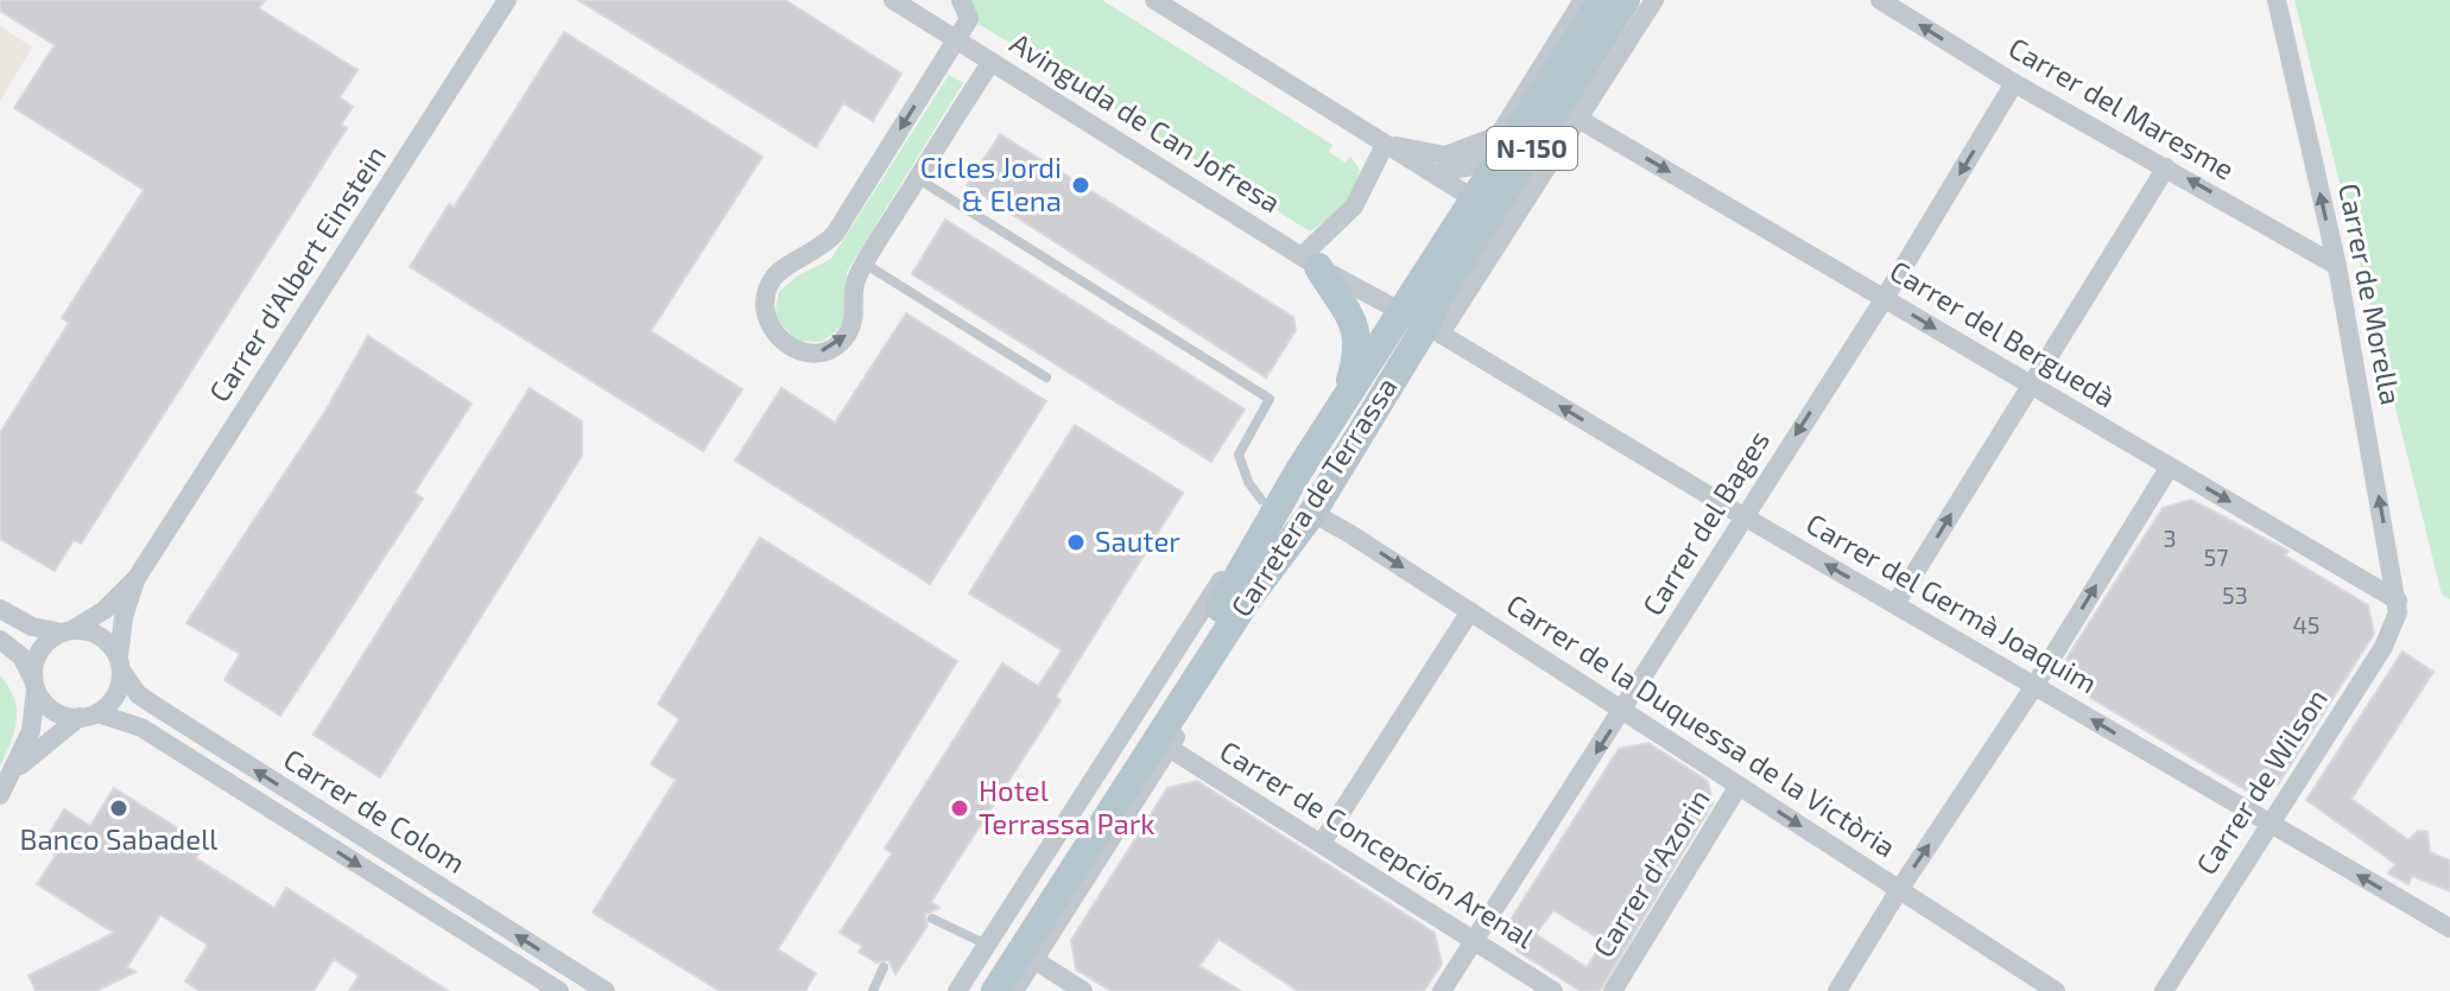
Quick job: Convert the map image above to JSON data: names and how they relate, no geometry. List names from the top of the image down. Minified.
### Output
{"streets":{"main road":["N-150","Carretera de Terrassa"],"street":["Carrer del Maresme","Avinguda de Can Jofresa","Carrer d'Albert Einstein","Carrer de Morella","Carrer del Berguedà","Carrer del Bages","Carrer del Germà Joaquim","Carrer de la Duquessa de la Victòria","Carrer de Wilson","Carrer de Colom","Carrer de Concepción Arenal","Carrer d'Azorin"]},"crossings":[["Carrer del Maresme","Carrer de Morella"],["Carrer del Maresme","Carrer del Bages"],["Avinguda de Can Jofresa","Carretera de Terrassa"],["Avinguda de Can Jofresa","Carrer del Germà Joaquim"],["Carrer d'Albert Einstein","Carrer de Colom"],["Carrer de Morella","Carrer del Berguedà"],["Carrer de Morella","Carrer de Wilson"],["Carrer del Berguedà","Carrer del Bages"],["Carrer del Berguedà","Carrer de Wilson"],["Carretera de Terrassa","Carrer del Germà Joaquim"],["Carretera de Terrassa","Carrer de la Duquessa de la Victòria"],["Carrer del Bages","Carrer del Germà Joaquim"],["Carrer del Bages","Carrer de la Duquessa de la Victòria"],["Carrer del Bages","Carrer de Concepción Arenal"],["Carrer del Germà Joaquim","Carrer de Wilson"],["Carrer de la Duquessa de la Victòria","Carrer d'Azorin"]],"one_way":["Carrer del Maresme","Carrer de Morella","Carrer del Berguedà","Carrer del Bages","Carrer del Germà Joaquim","Carrer de la Duquessa de la Victòria"],"places":["Cicles Jordi & Elena","Sauter","Banco Sabadell","Hotel Terrassa Park"],"house_numbers":["3","57","53","45"]}
